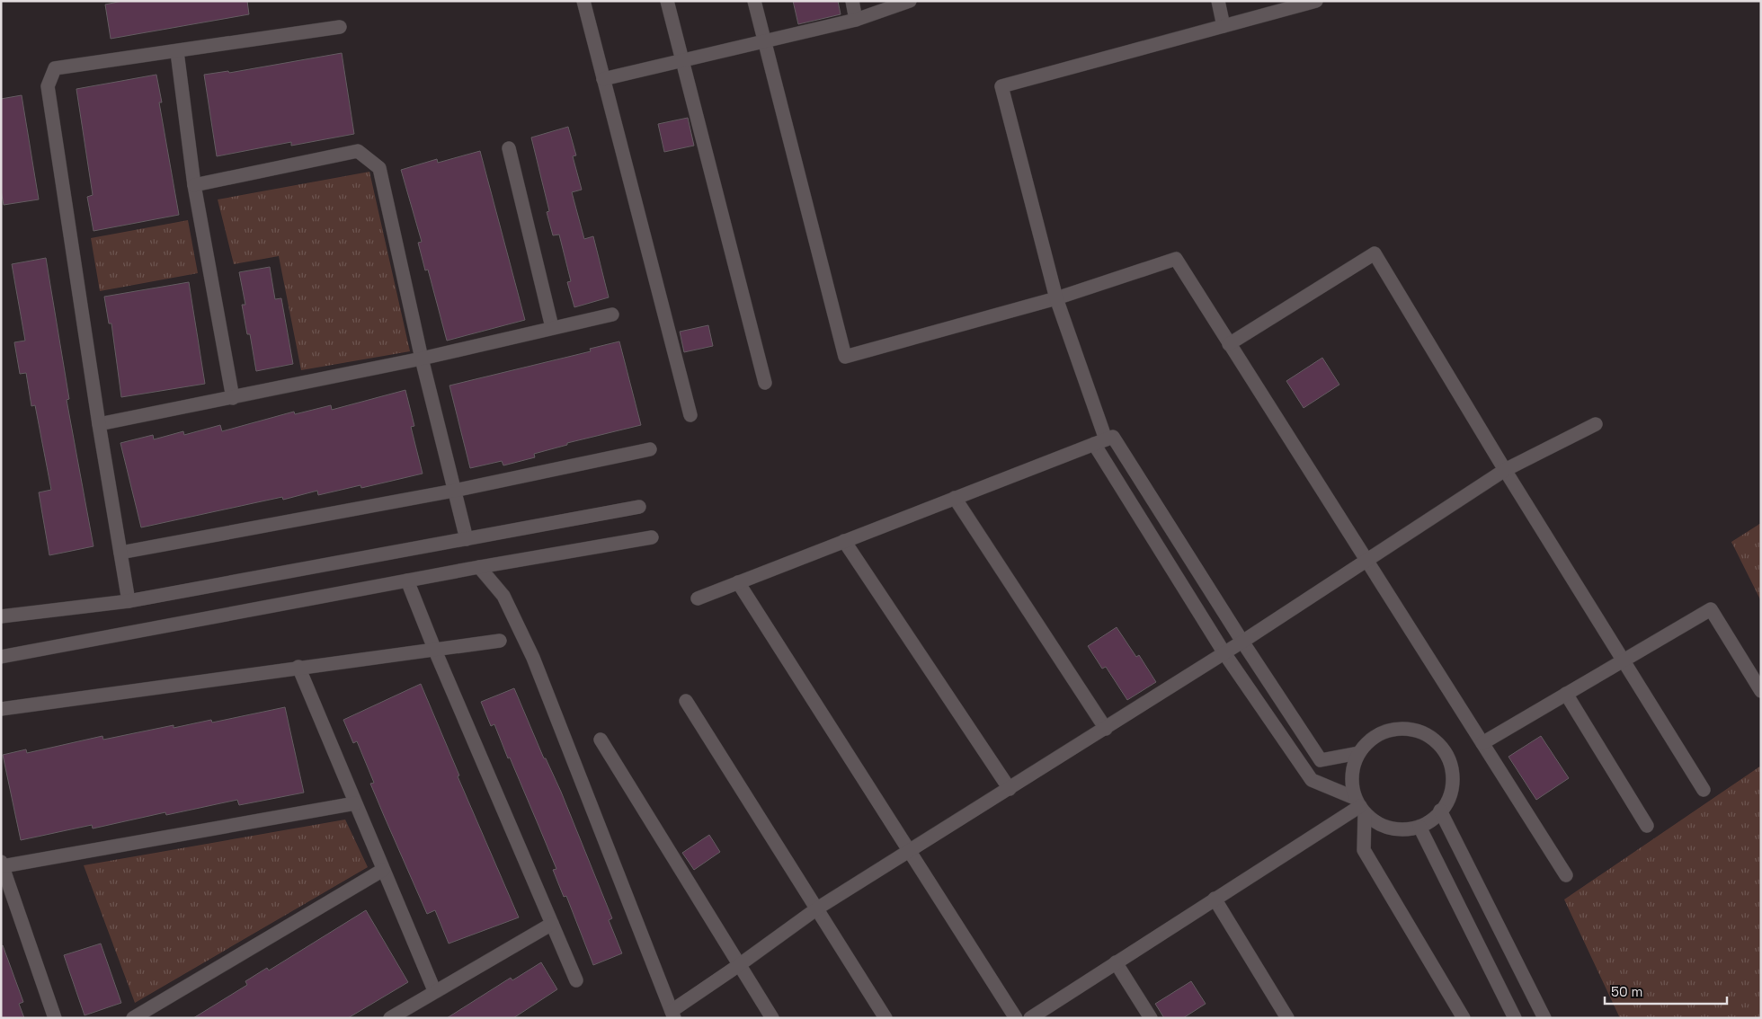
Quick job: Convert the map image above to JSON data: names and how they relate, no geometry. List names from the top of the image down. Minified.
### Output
{"scale_bar":"50 m"}
